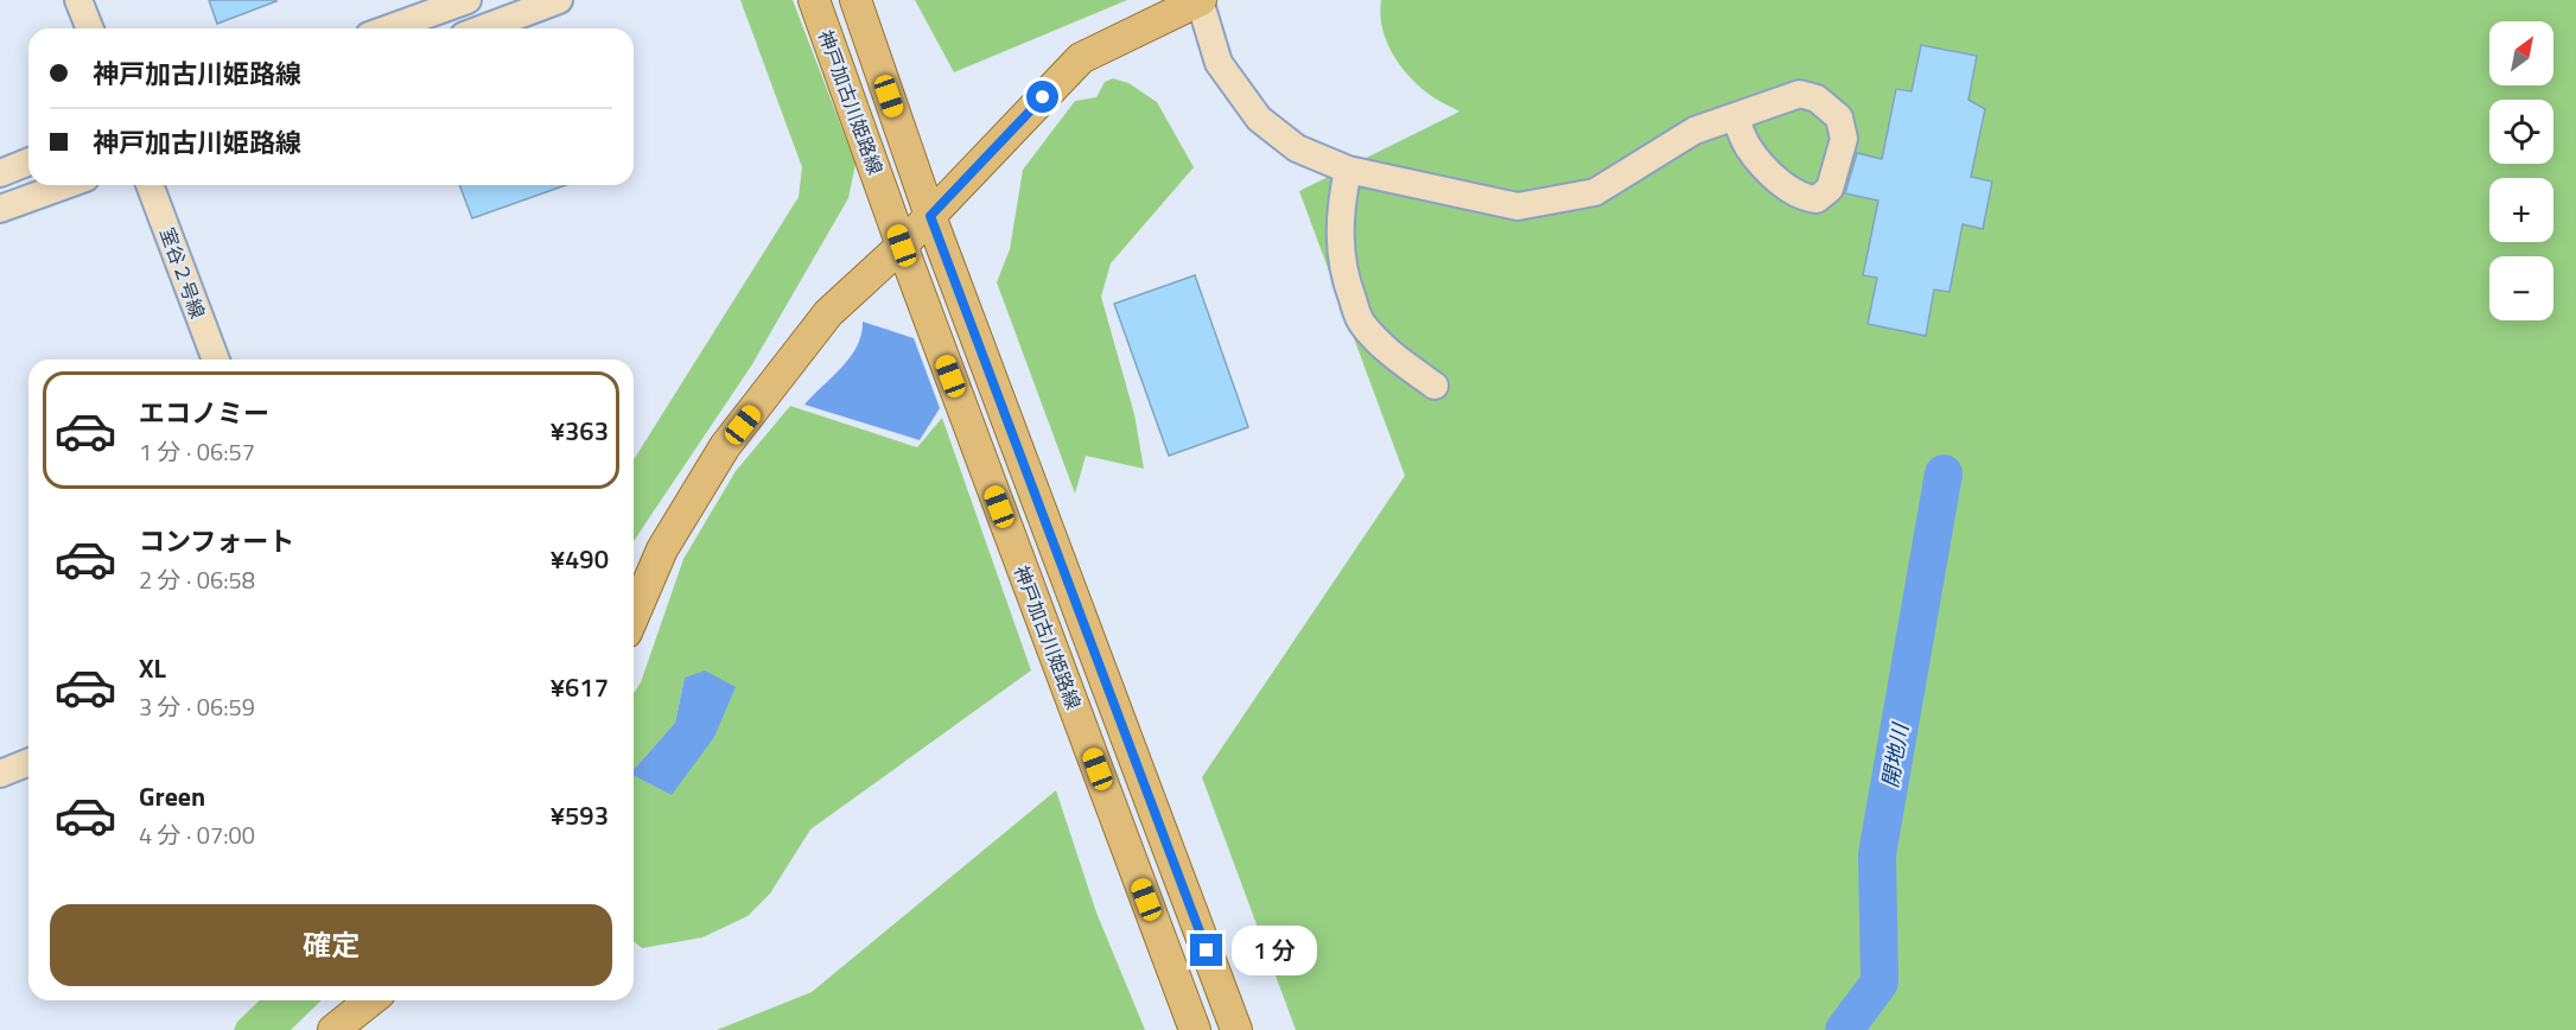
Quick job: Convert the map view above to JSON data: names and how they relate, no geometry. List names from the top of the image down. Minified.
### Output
{"streets":{"main road":["神戸加古川姫路線"],"street":["室谷２号線"]},"water":["開地川"],"north":"top right","page":{"map_buttons":["+","−"],"banner":["神戸加古川姫路線","神戸加古川姫路線"],"list":[{"name":"エコノミー","note":"1 分 · 06:57","value":"¥363"},{"name":"コンフォート","note":"2 分 · 06:58","value":"¥490"},{"name":"XL","note":"3 分 · 06:59","value":"¥617"},{"name":"Green","note":"4 分 · 07:00","value":"¥593"}],"buttons":"確定","bubble":"1 分"}}
